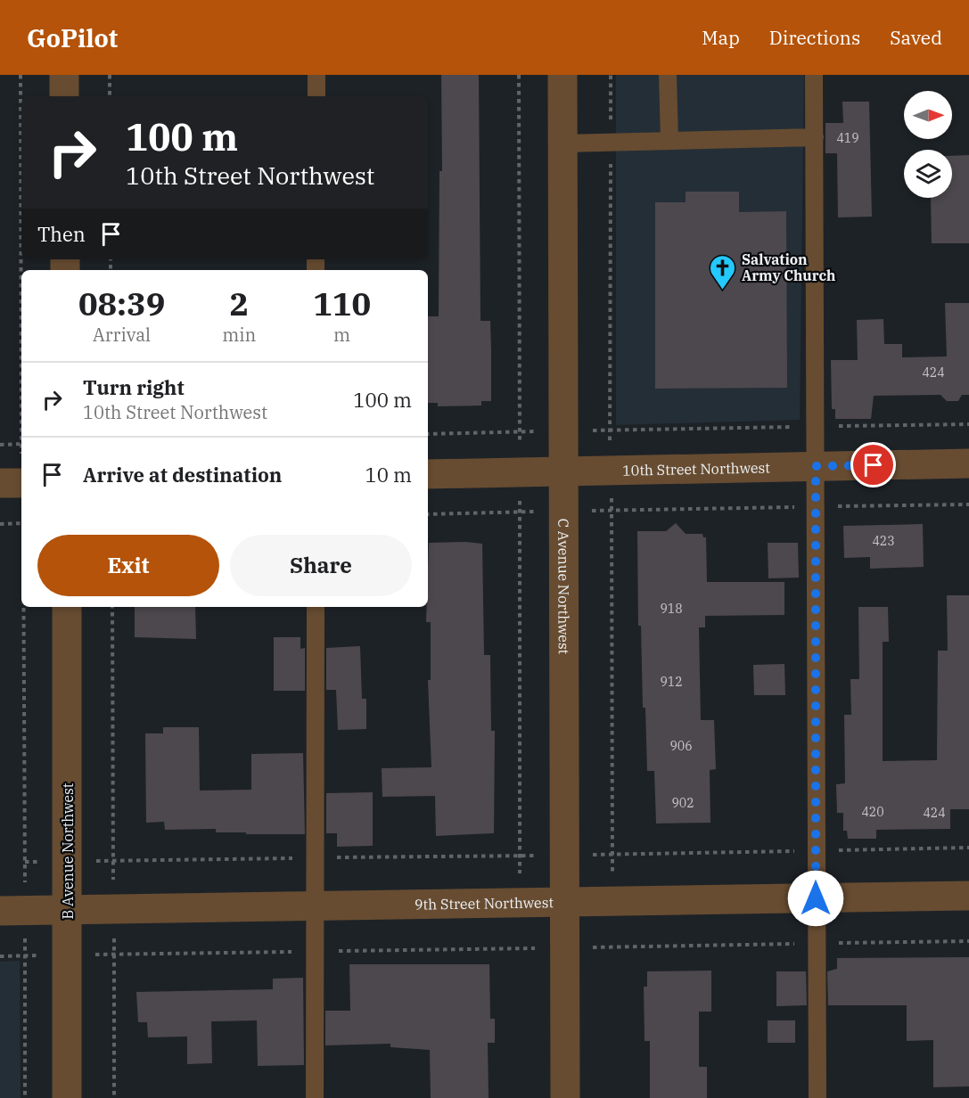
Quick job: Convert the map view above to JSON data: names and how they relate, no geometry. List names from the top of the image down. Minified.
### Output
{"streets":{"street":["10th Street Northwest","C Avenue Northwest","B Avenue Northwest","9th Street Northwest"]},"crossings":[["10th Street Northwest","C Avenue Northwest"],["C Avenue Northwest","9th Street Northwest"],["B Avenue Northwest","9th Street Northwest"]],"places":{"church":["Salvation Army Church"]},"house_numbers":["419","424","423","918","912","906","902","420","424"],"north":"right","page":{"header":"GoPilot","nav":["Map","Directions","Saved"],"turn":["100 m","10th Street Northwest"],"then":"Then","eta":["08:39","Arrival","2","min","110","m"],"list":[{"name":"Turn right","note":"10th Street Northwest","value":"100 m"},{"name":"Arrive at destination","value":"10 m"}],"buttons":["Exit","Share"]}}
